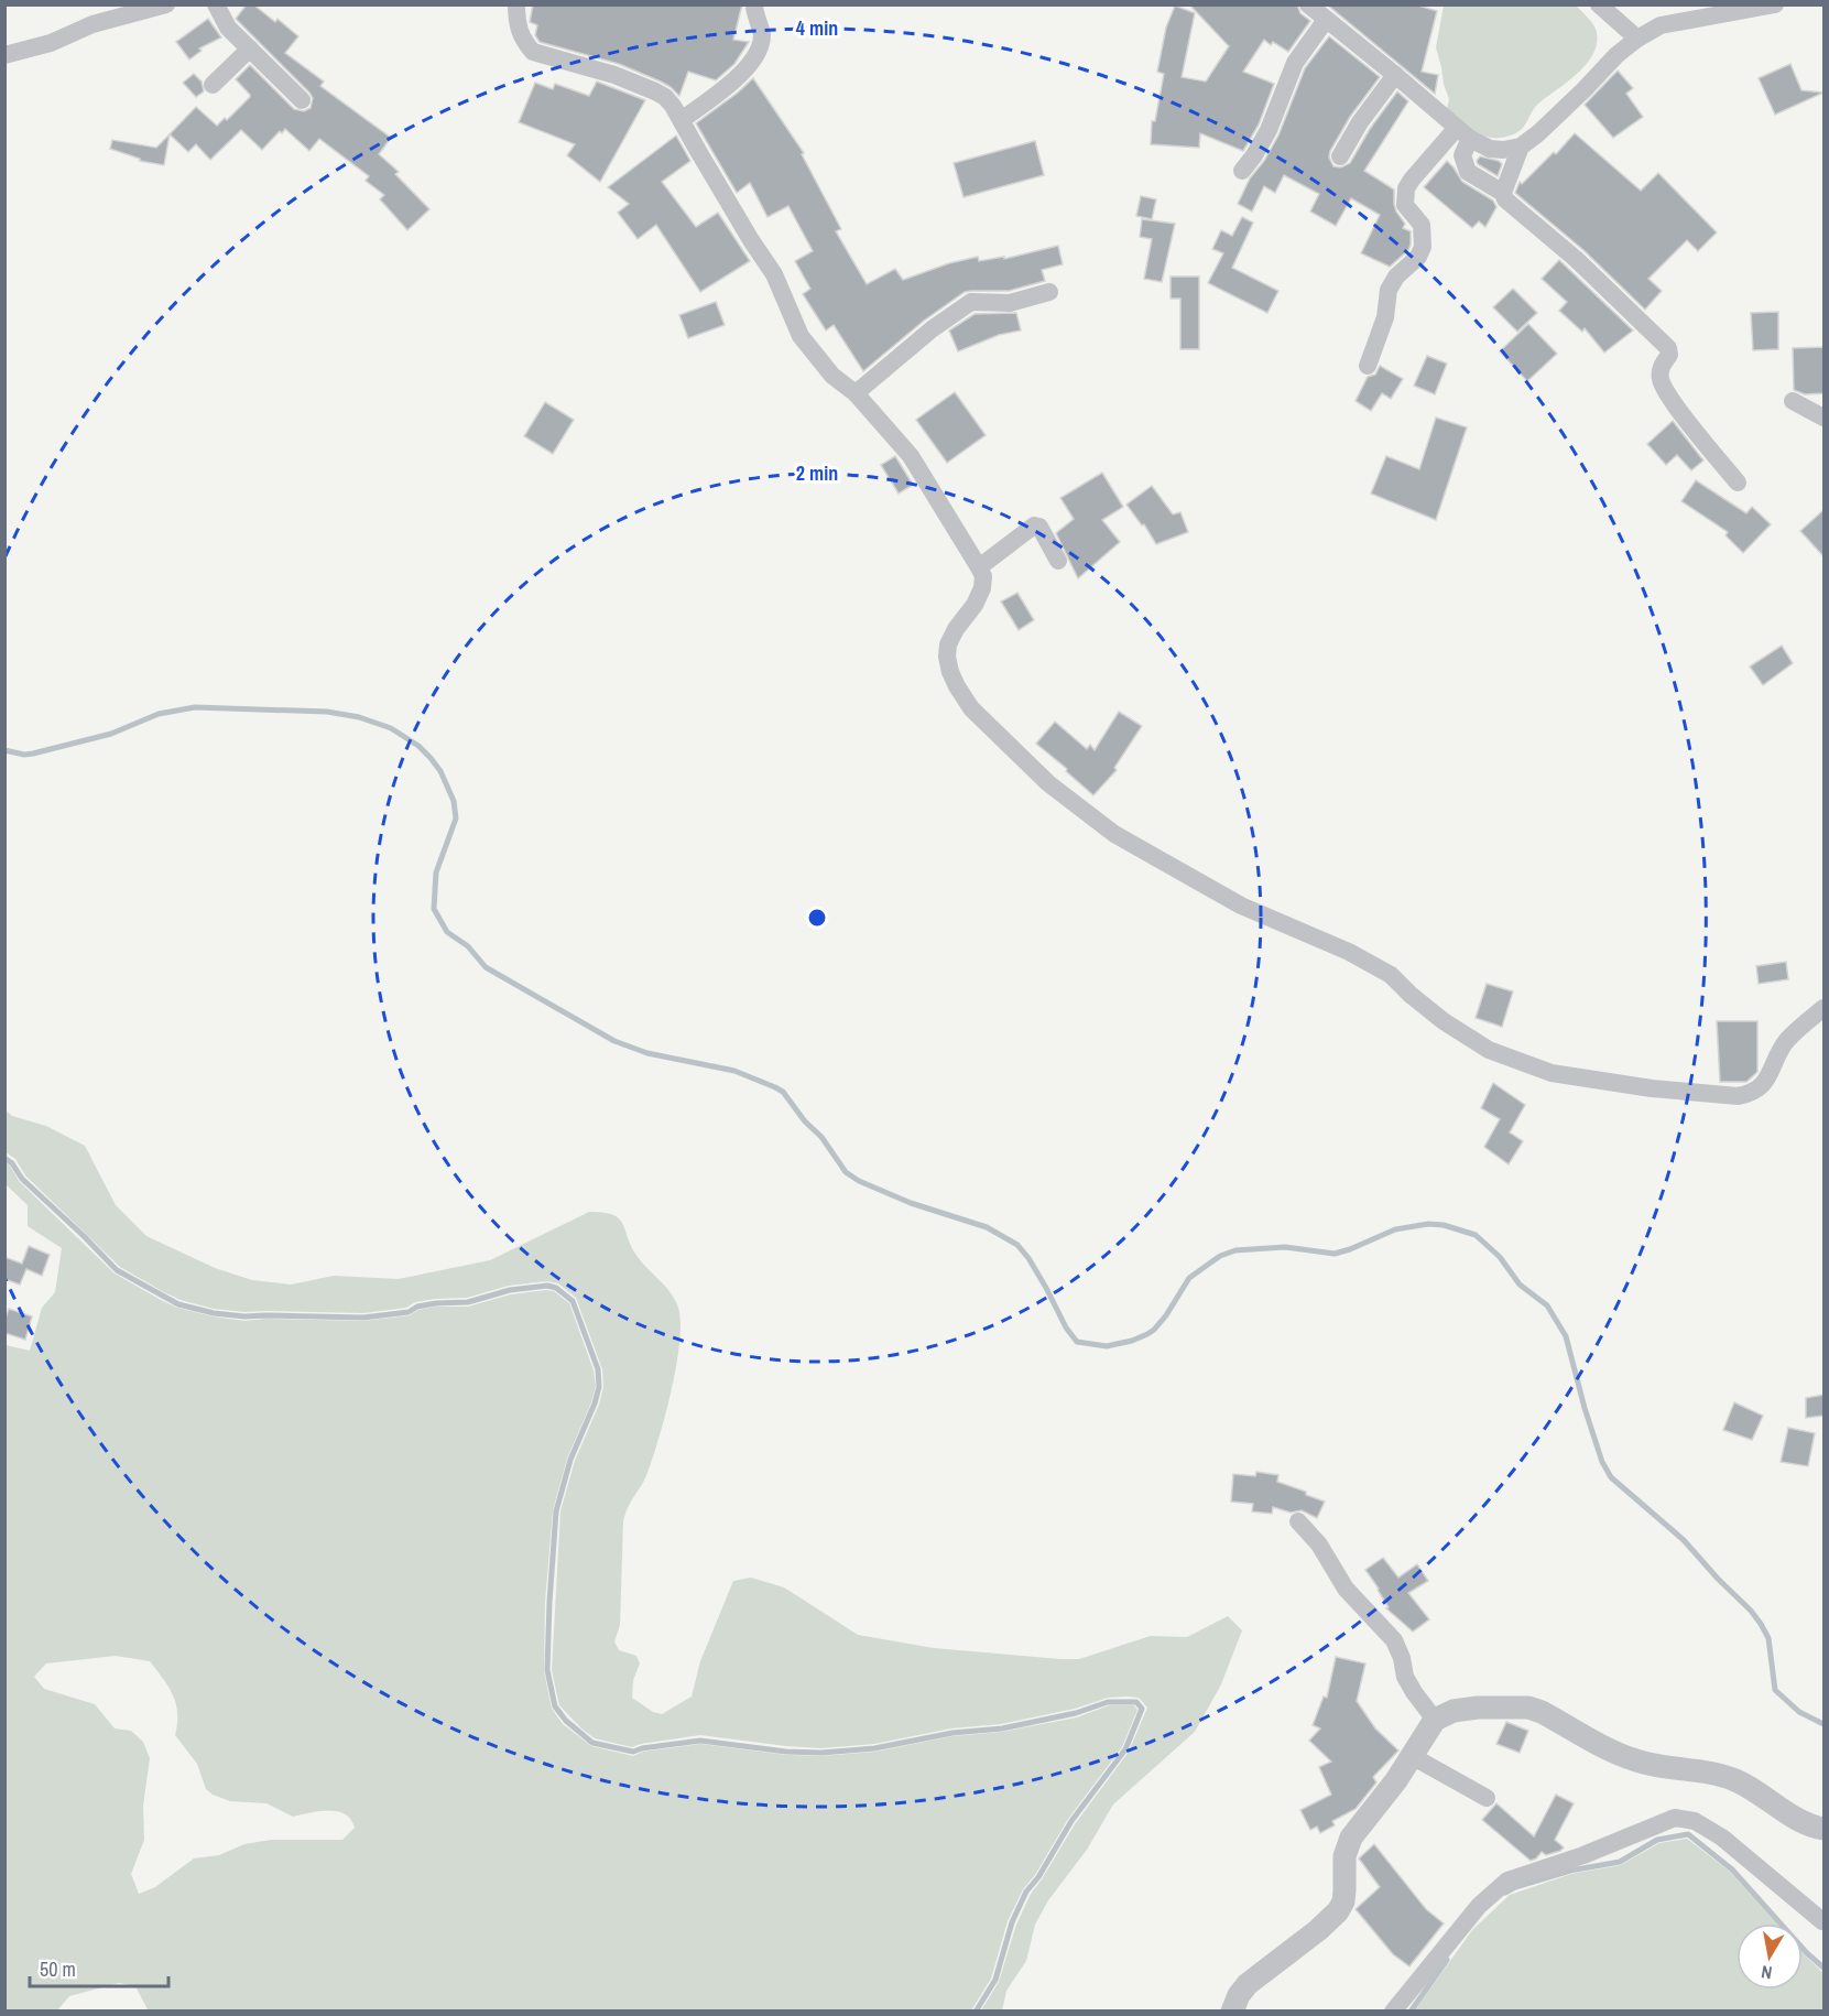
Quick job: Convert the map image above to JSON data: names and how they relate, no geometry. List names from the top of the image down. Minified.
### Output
{"scale_bar":"50 m","north":"bottom","rings":["4 min","2 min"]}
